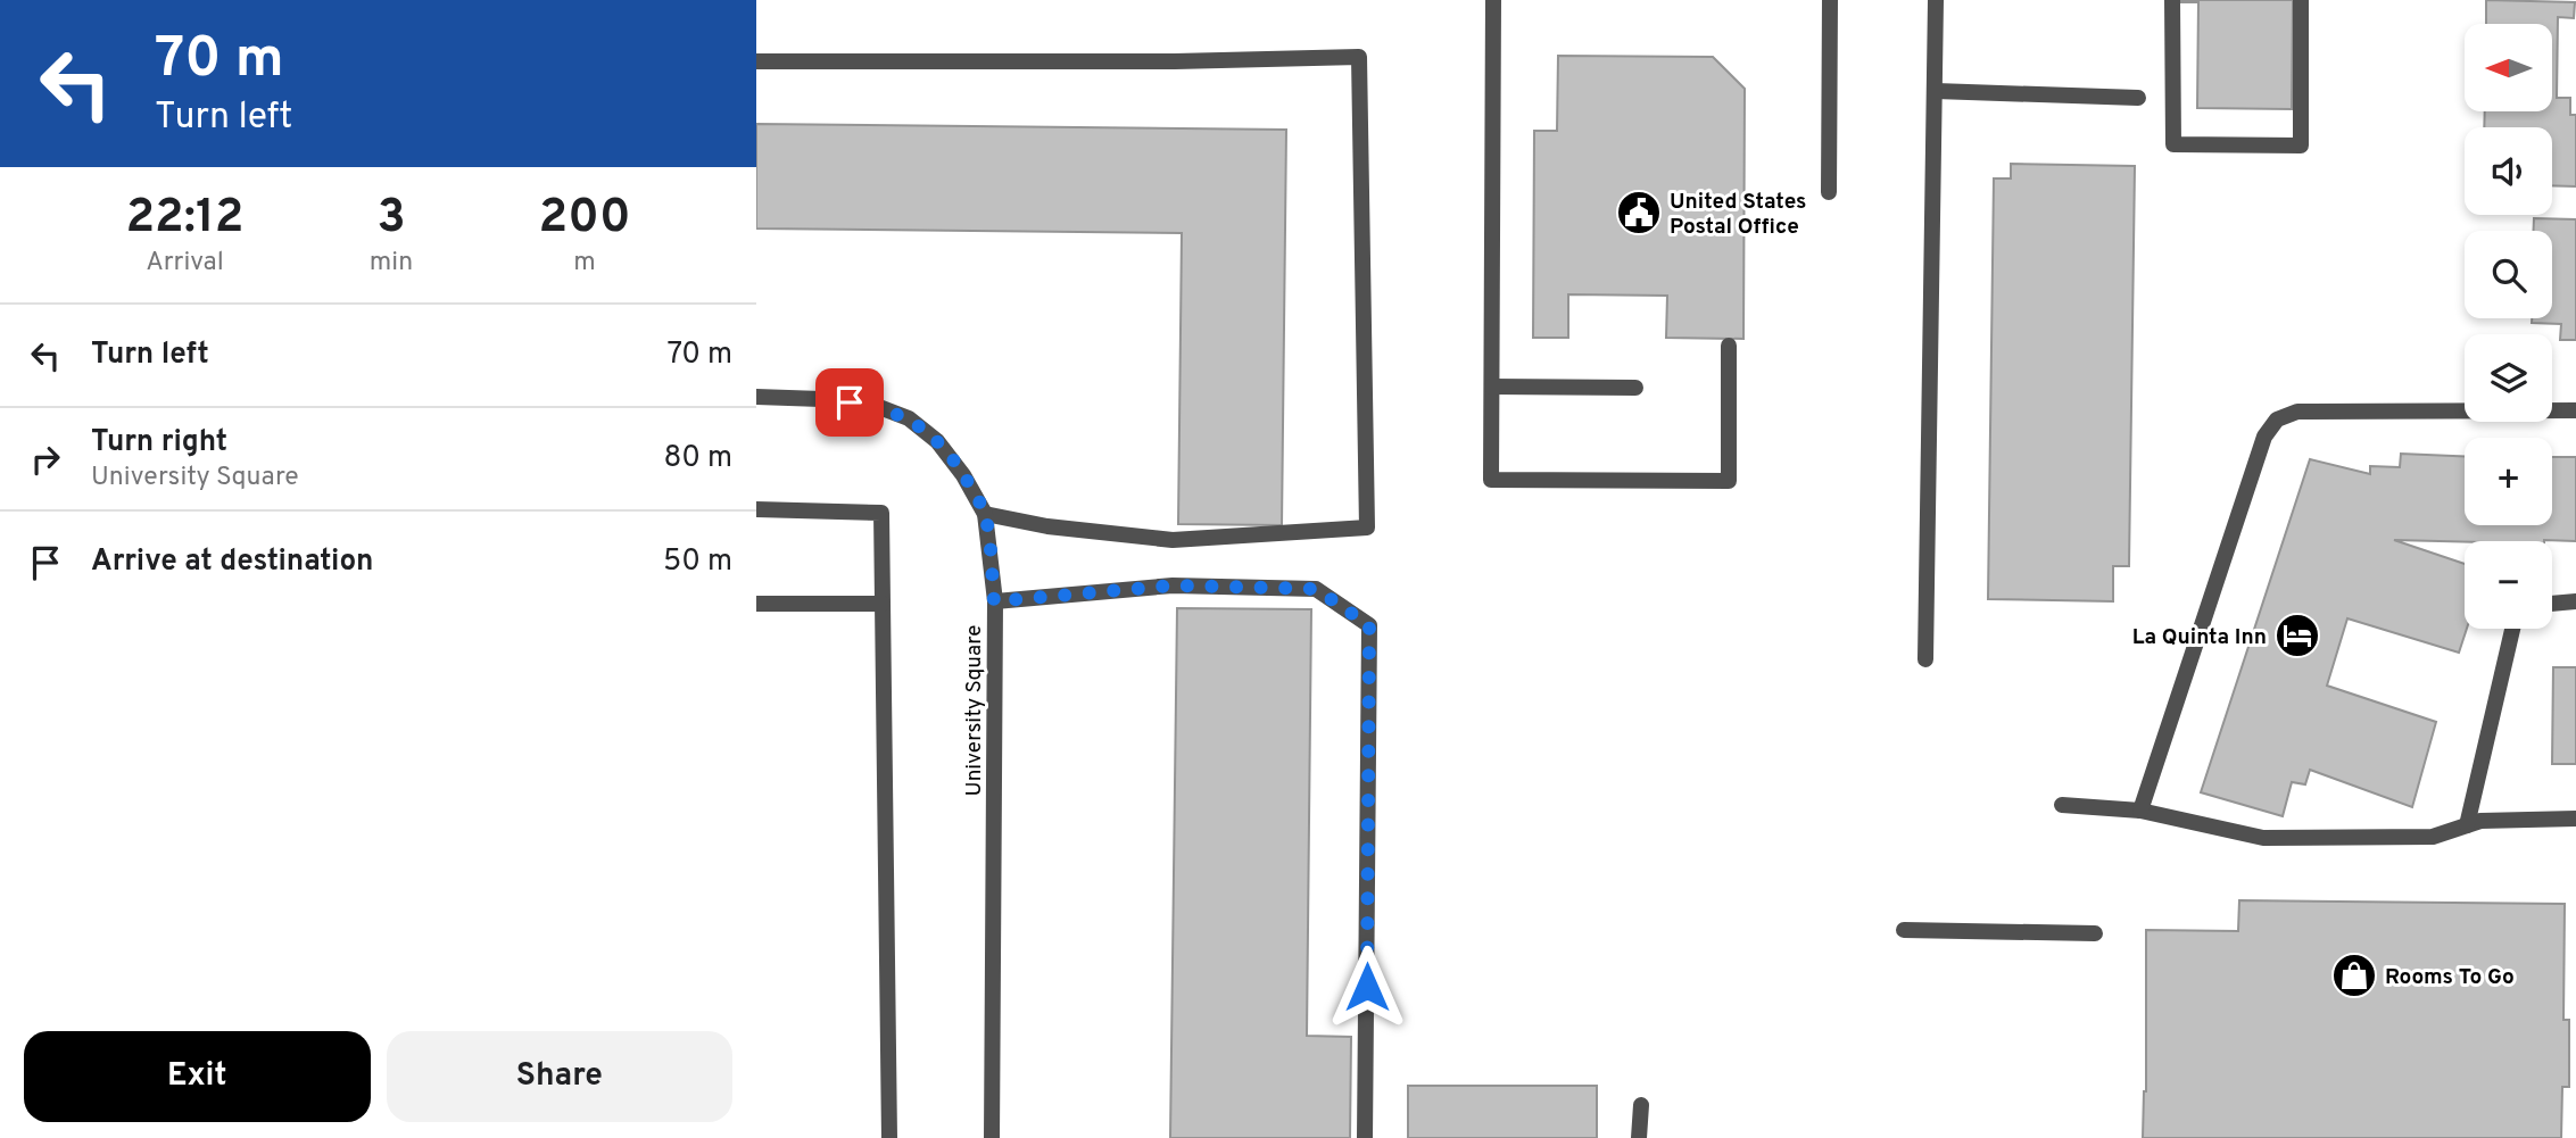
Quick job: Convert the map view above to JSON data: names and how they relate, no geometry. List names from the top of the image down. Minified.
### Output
{"streets":{"street":["University Square"]},"places":{"public building":["United States Postal Office"],"hotel":["La Quinta Inn"],"shop":["Rooms To Go"]},"north":"left","page":{"turn":["70 m","Turn left"],"map_buttons":["+","−"],"eta":["22:12","Arrival","3","min","200","m"],"list":[{"name":"Turn left","value":"70 m"},{"name":"Turn right","note":"University Square","value":"80 m"},{"name":"Arrive at destination","value":"50 m"}],"buttons":["Exit","Share"]}}
